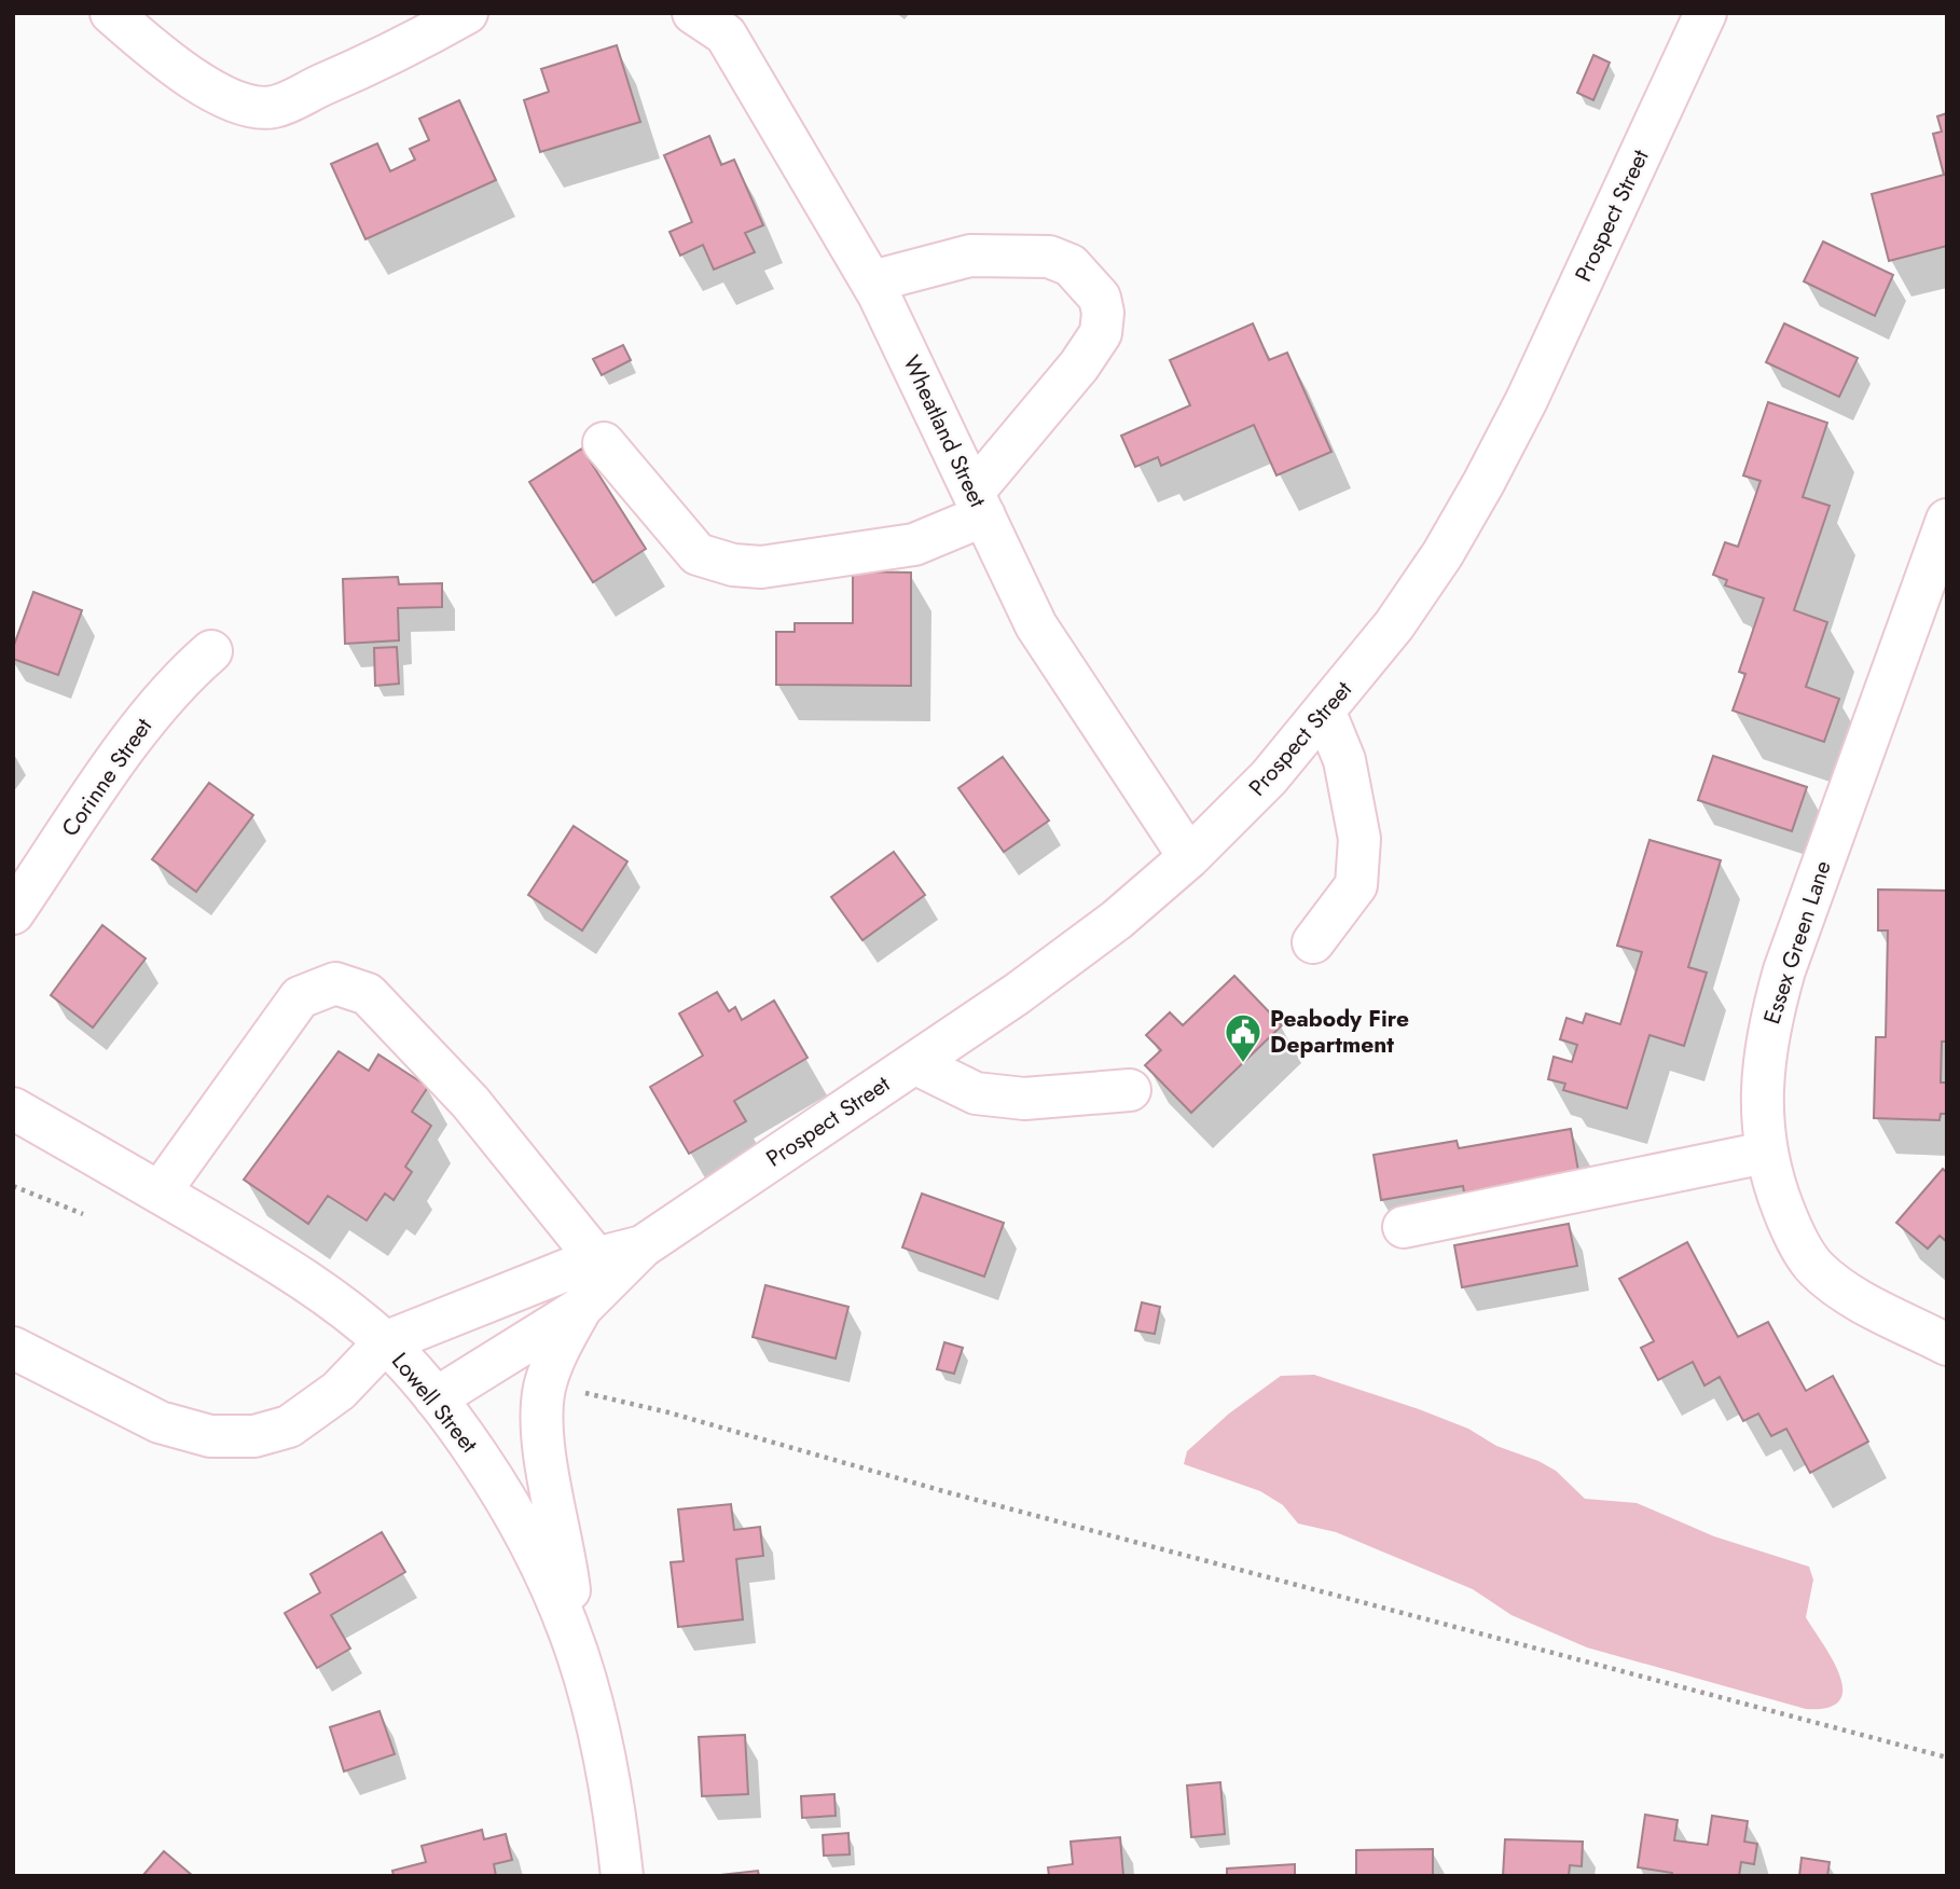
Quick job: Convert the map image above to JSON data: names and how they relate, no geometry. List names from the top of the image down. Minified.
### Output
{"streets":{"street":["Prospect Street","Wheatland Street","Corinne Street","Essex Green Lane","Lowell Street"]},"crossings":[["Prospect Street","Wheatland Street"],["Prospect Street","Lowell Street"]],"places":{"public building":["Peabody Fire Department"]}}
